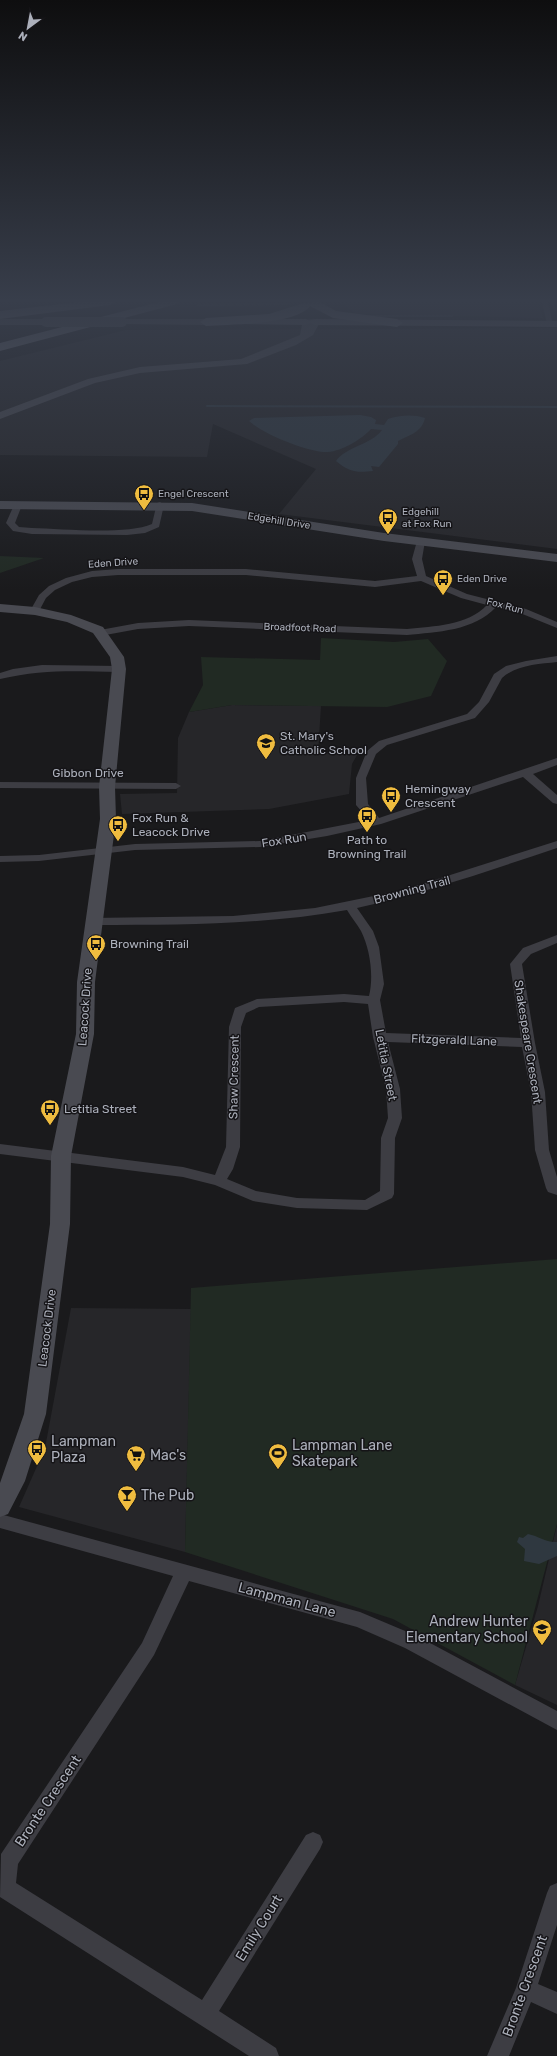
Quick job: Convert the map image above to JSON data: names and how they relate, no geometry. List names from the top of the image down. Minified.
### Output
{"streets":{"street":["Edgehill Drive","Eden Drive","Fox Run","Broadfoot Road","Gibbon Drive","Browning Trail","Leacock Drive","Fitzgerald Lane","Shakespeare Crescent","Letitia Street","Shaw Crescent","Lampman Lane","Bronte Crescent","Emily Court"]},"crossings":[["Eden Drive","Fox Run"],["Eden Drive","Leacock Drive"],["Fox Run","Broadfoot Road"],["Fox Run","Leacock Drive"],["Broadfoot Road","Leacock Drive"],["Gibbon Drive","Leacock Drive"],["Browning Trail","Leacock Drive"],["Browning Trail","Letitia Street"],["Leacock Drive","Letitia Street"],["Fitzgerald Lane","Shakespeare Crescent"],["Fitzgerald Lane","Letitia Street"],["Letitia Street","Shaw Crescent"],["Lampman Lane","Bronte Crescent"],["Bronte Crescent","Emily Court"]],"places":{"bus stop":["Engel Crescent","Edgehill at Fox Run","Eden Drive","Hemingway Crescent","Path to Browning Trail","Fox Run & Leacock Drive","Browning Trail","Letitia Street","Lampman Plaza"],"school or university":["St. Mary's Catholic School","Andrew Hunter Elementary School"],"sports":["Lampman Lane Skatepark"],"supermarket":["Mac's"],"bar":["The Pub"]},"north":"bottom left"}
